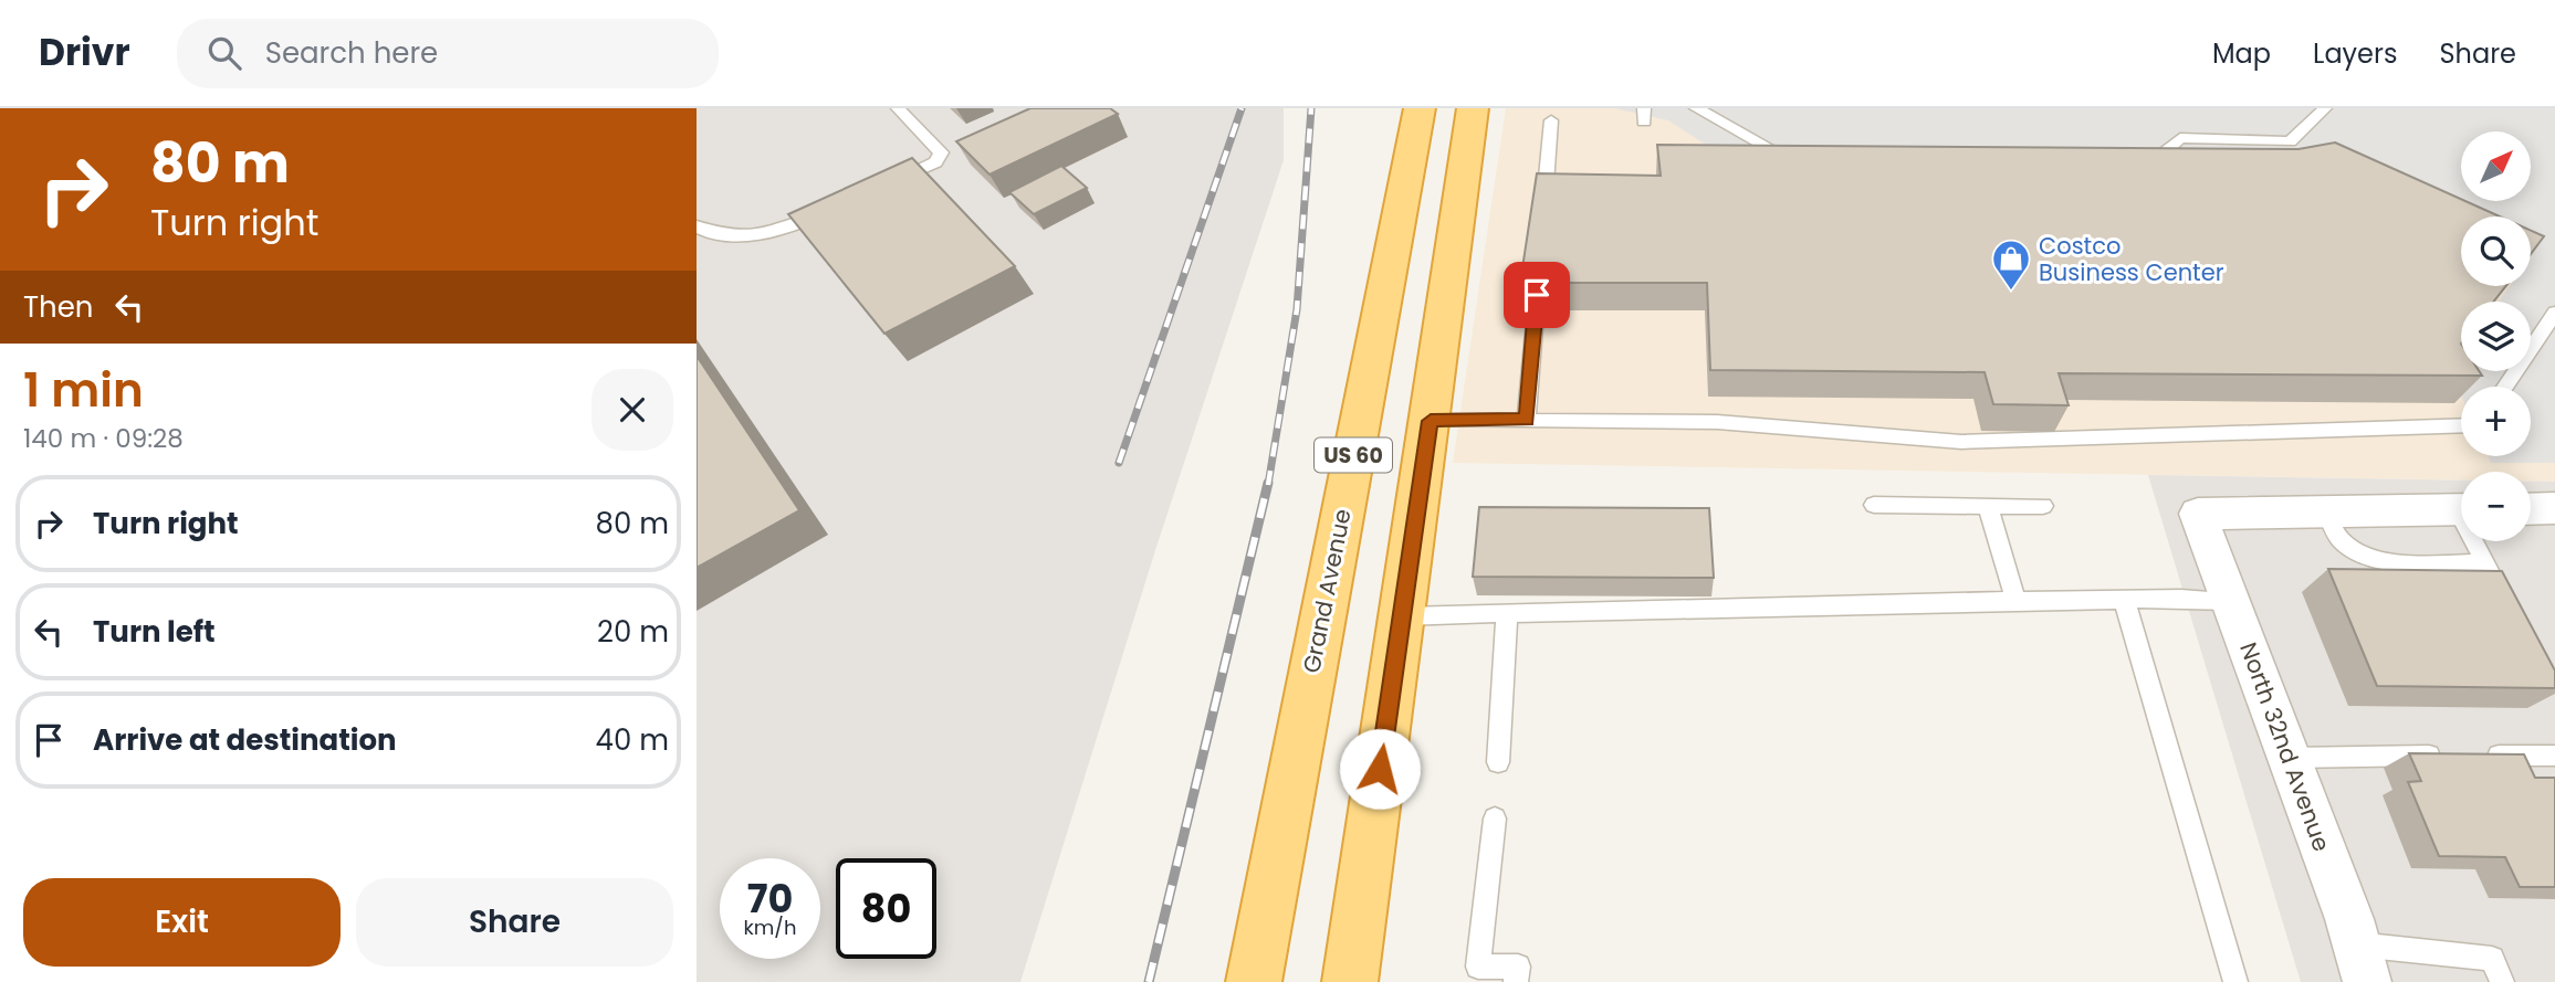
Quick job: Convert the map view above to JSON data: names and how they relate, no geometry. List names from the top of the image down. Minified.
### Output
{"streets":{"highway":["US 60","Grand Avenue"],"street":["North 32nd Avenue"]},"places":{"shop":["Costco Business Center"]},"north":"top right","page":{"header":"Drivr","search":"Search here","nav":["Map","Layers","Share"],"turn":["80 m","Turn right"],"map_buttons":["+","−"],"then":"Then","heading":["1 min","140 m · 09:28"],"list":[{"name":"Turn right","value":"80 m"},{"name":"Turn left","value":"20 m"},{"name":"Arrive at destination","value":"40 m"}],"speed":"70 km/h","limit":"80","buttons":["Exit","Share"]}}
